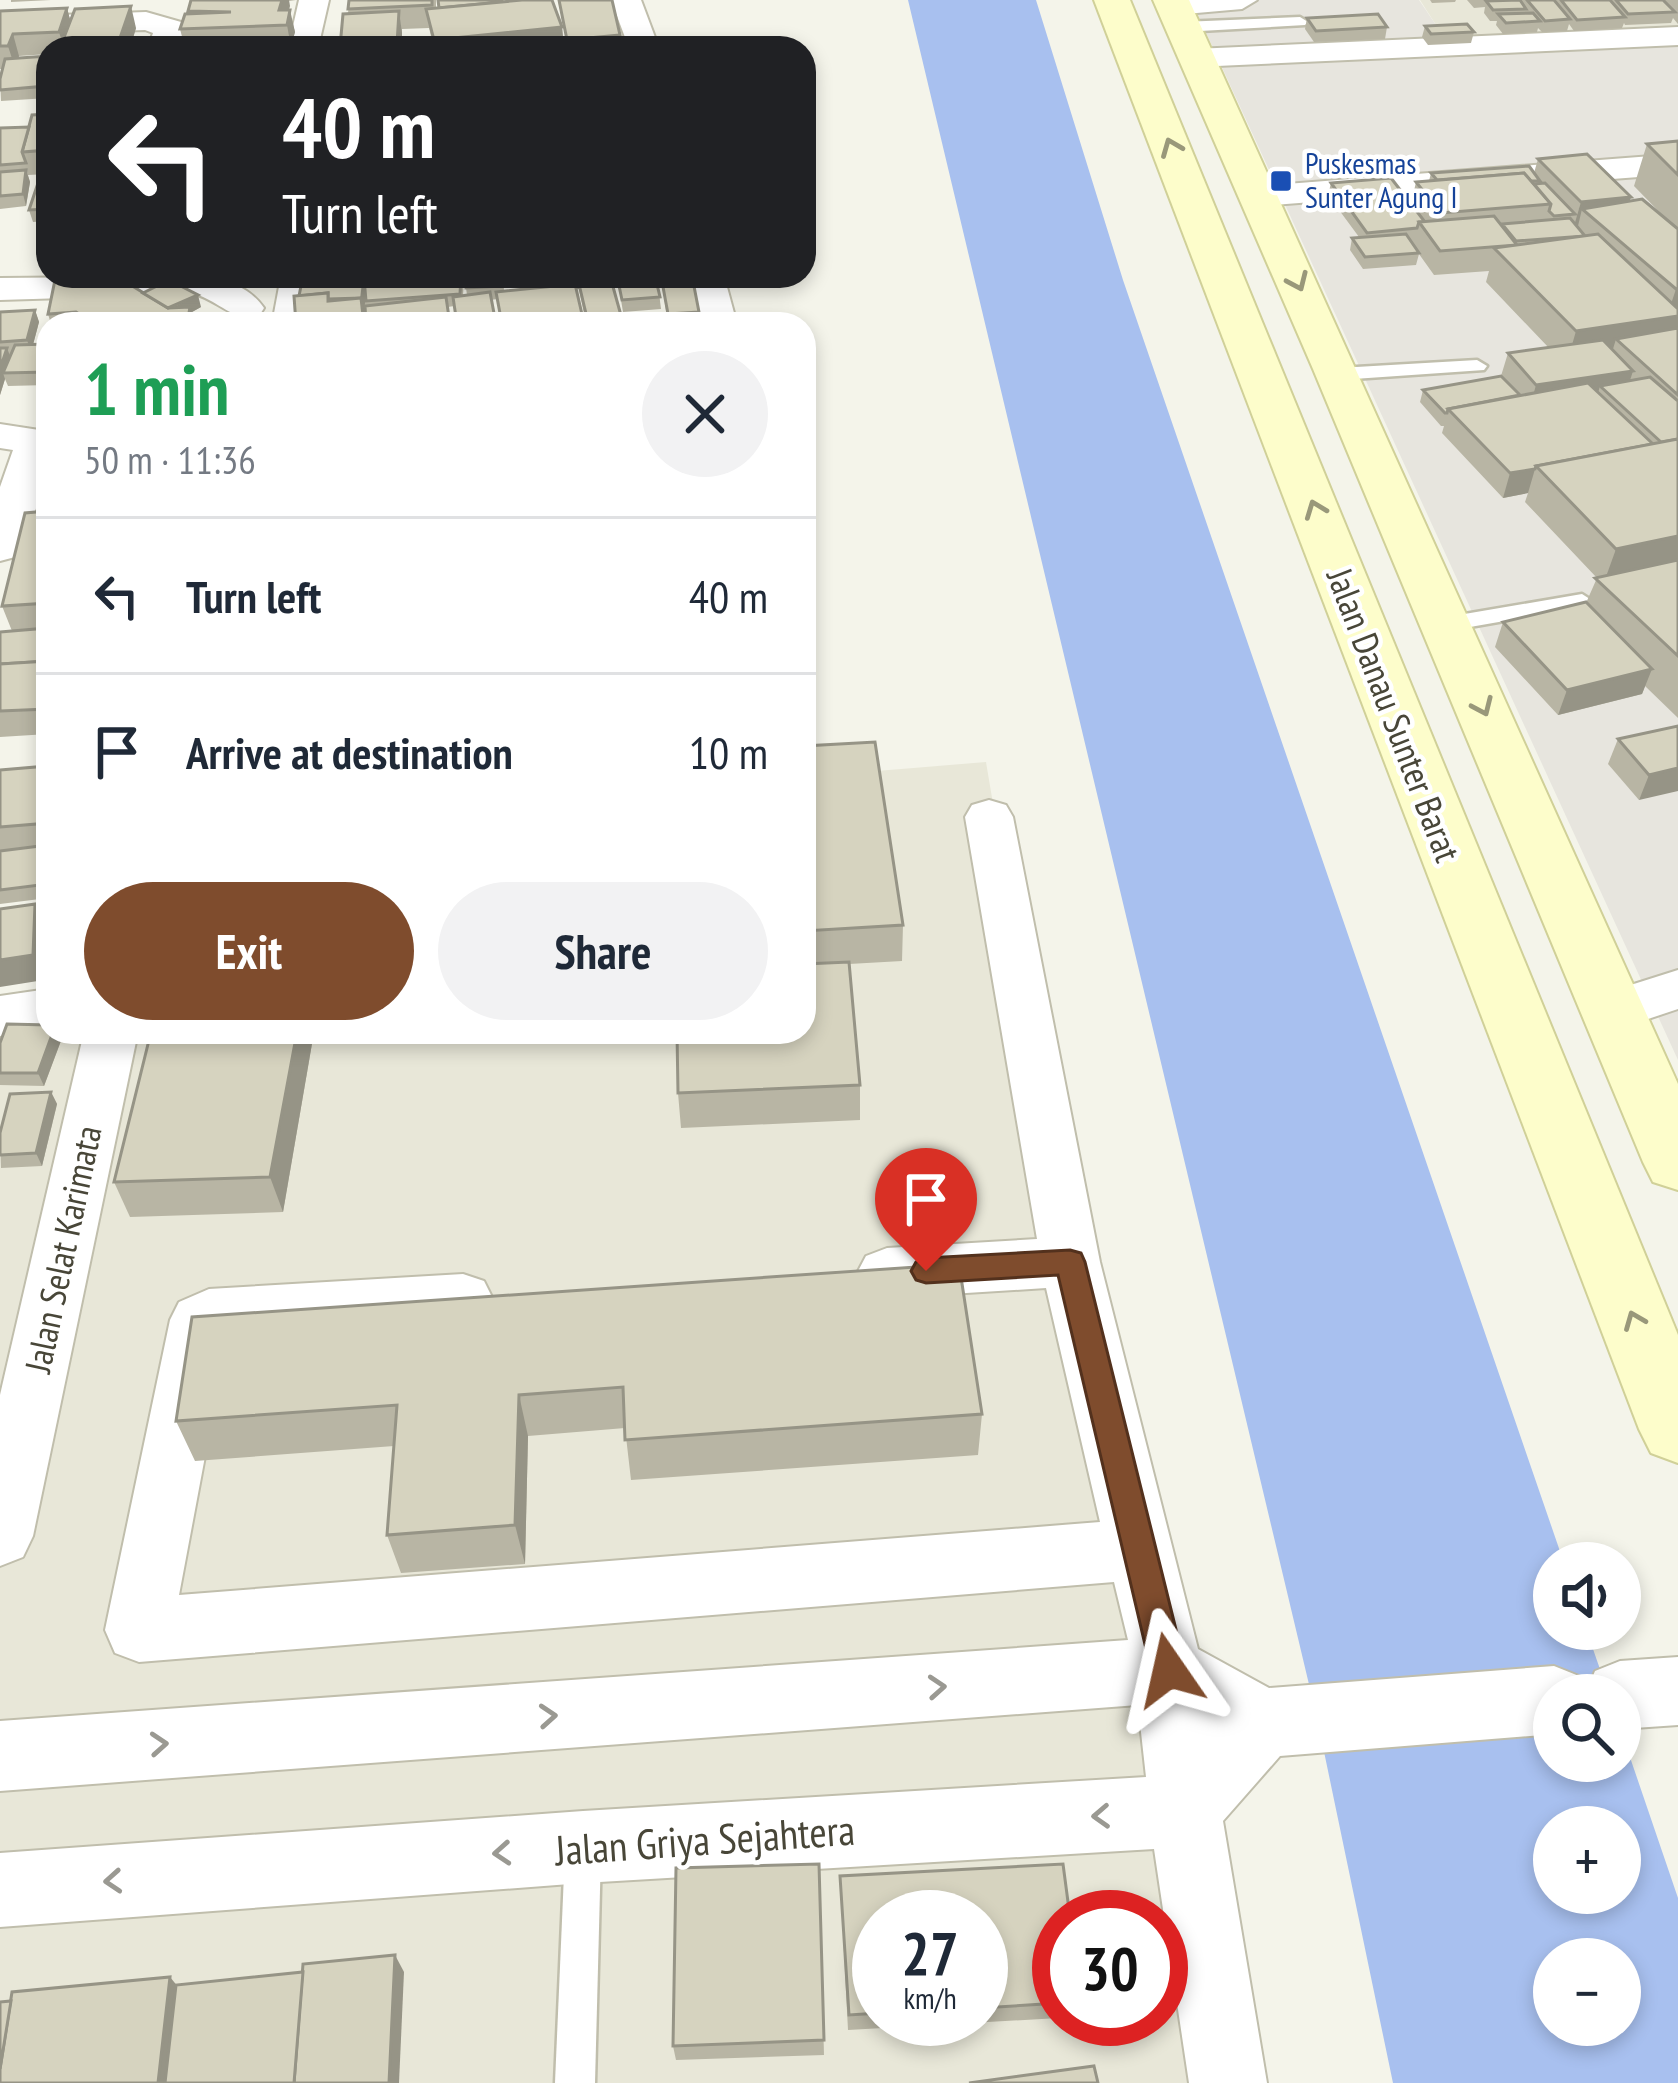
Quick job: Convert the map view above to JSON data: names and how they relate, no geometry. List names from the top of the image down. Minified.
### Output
{"streets":{"main road":["Jalan Danau Sunter Barat"],"street":["Jalan Selat Karimata","Jalan Griya Sejahtera"]},"places":{"transit":["Puskesmas Sunter Agung I"]},"page":{"turn":["40 m","Turn left"],"heading":["1 min","50 m · 11:36"],"list":[{"name":"Turn left","value":"40 m"},{"name":"Arrive at destination","value":"10 m"}],"buttons":["Exit","Share"],"map_buttons":["+","−"],"speed":"27 km/h","limit":"30"}}
